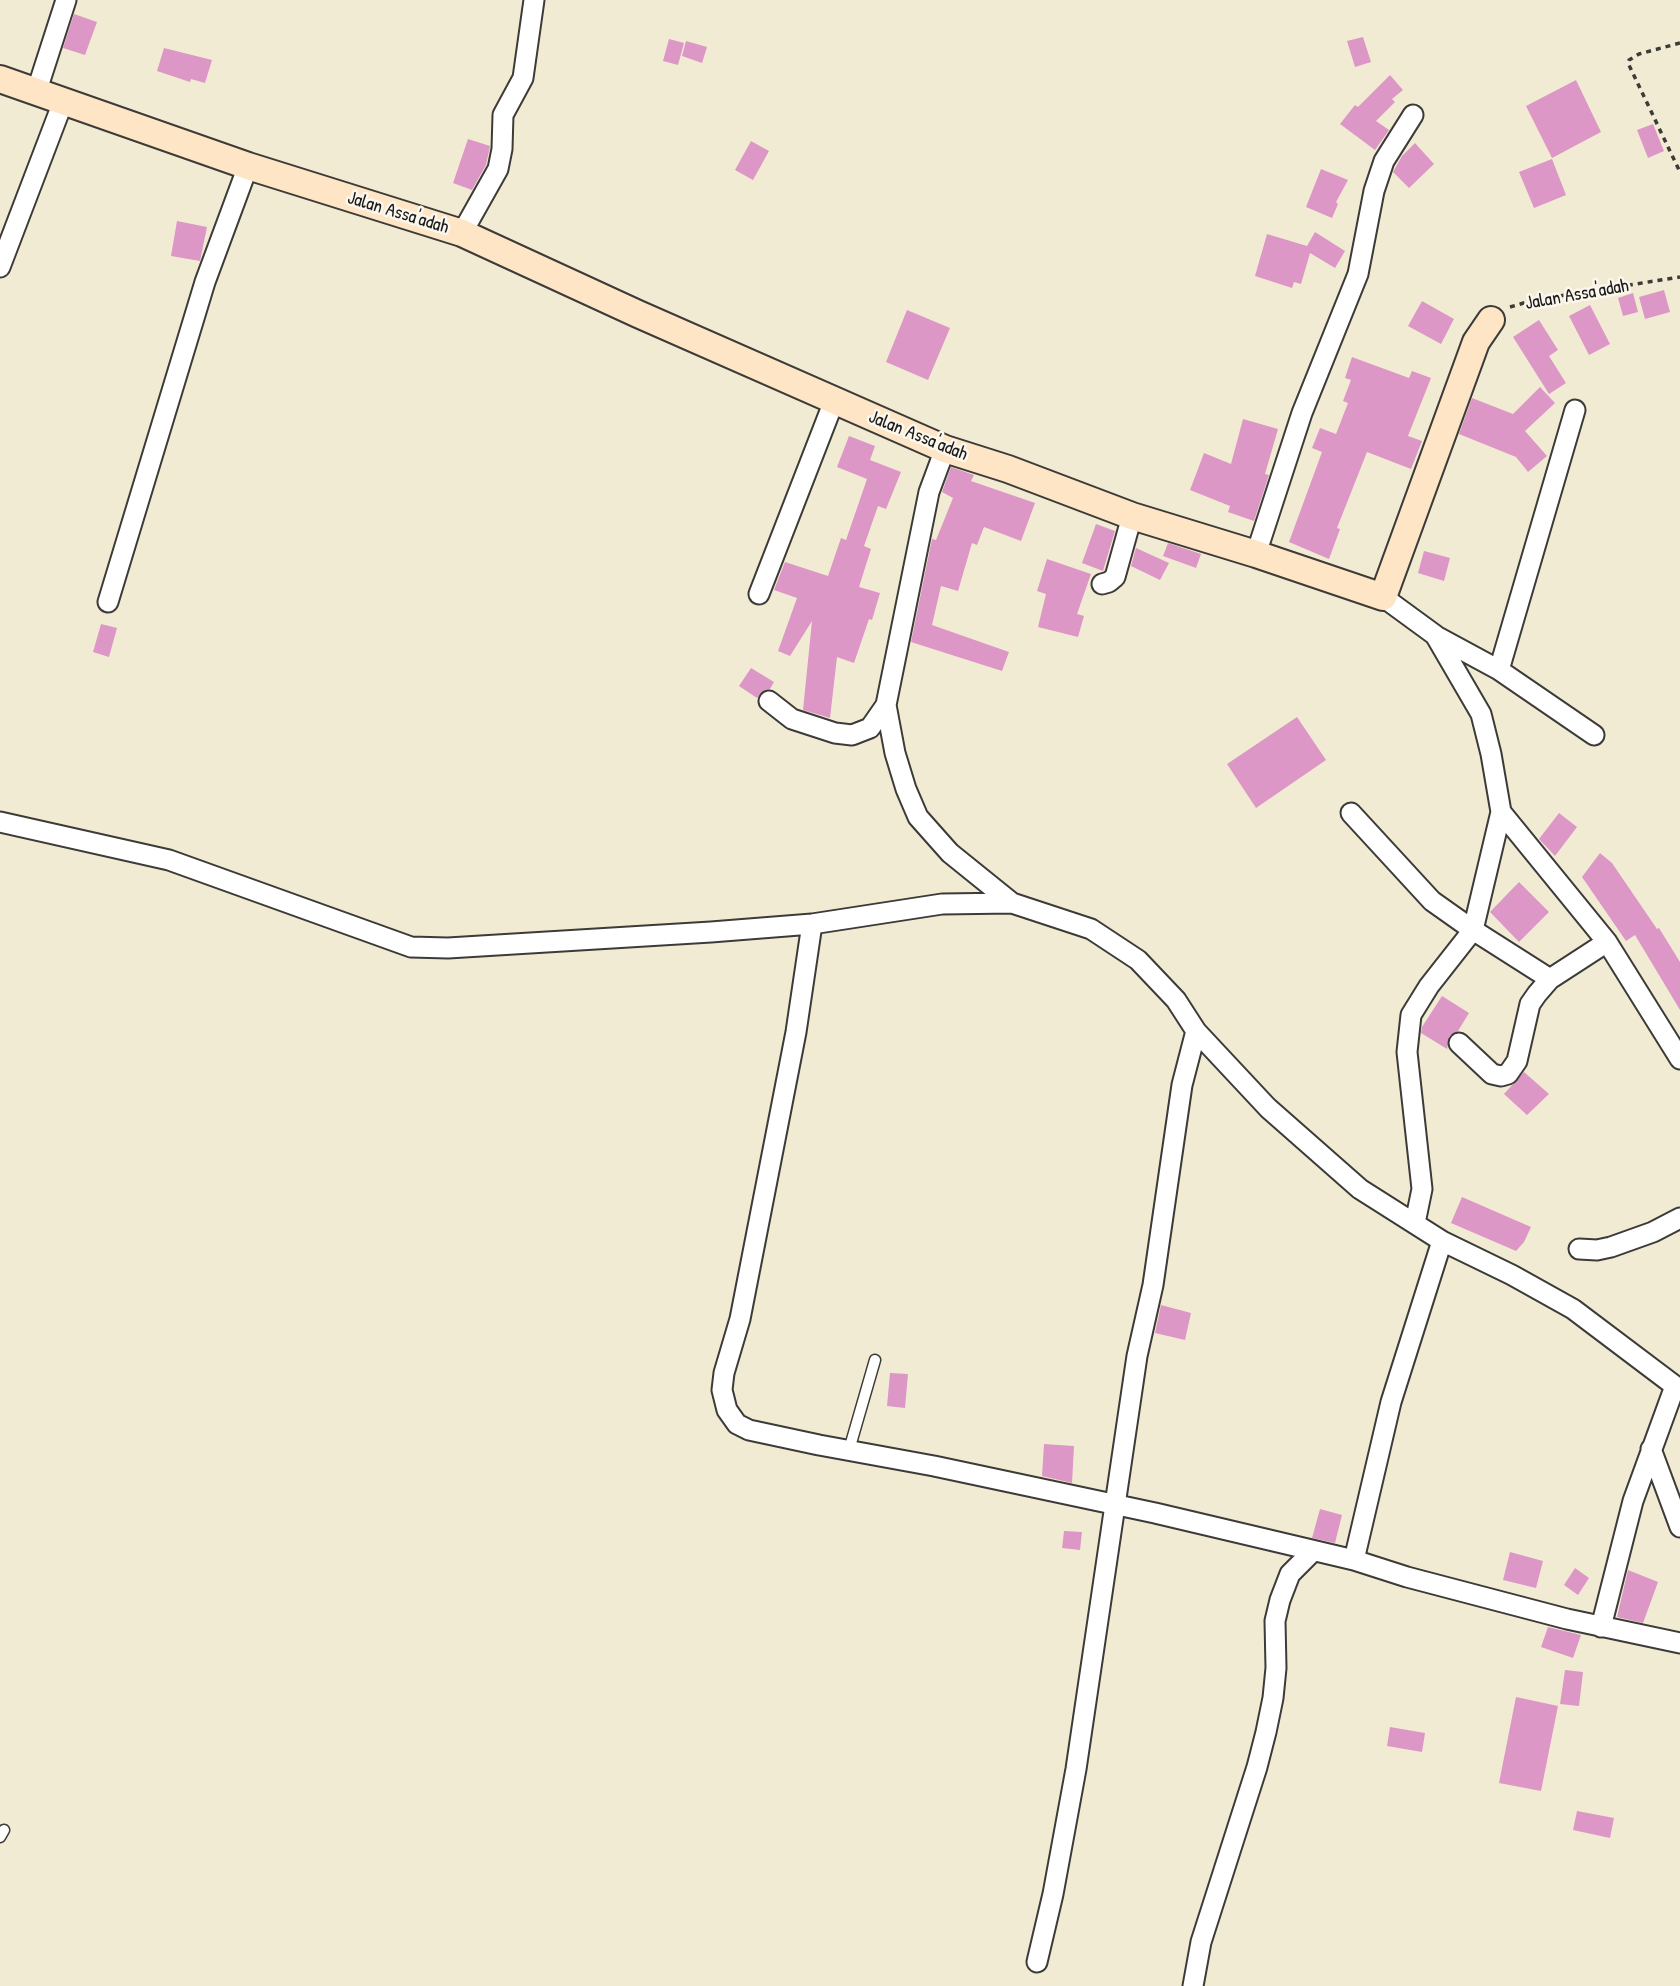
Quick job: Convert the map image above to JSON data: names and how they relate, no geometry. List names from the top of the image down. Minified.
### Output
{"streets":{"street":["Jalan Assa'adah"]}}
